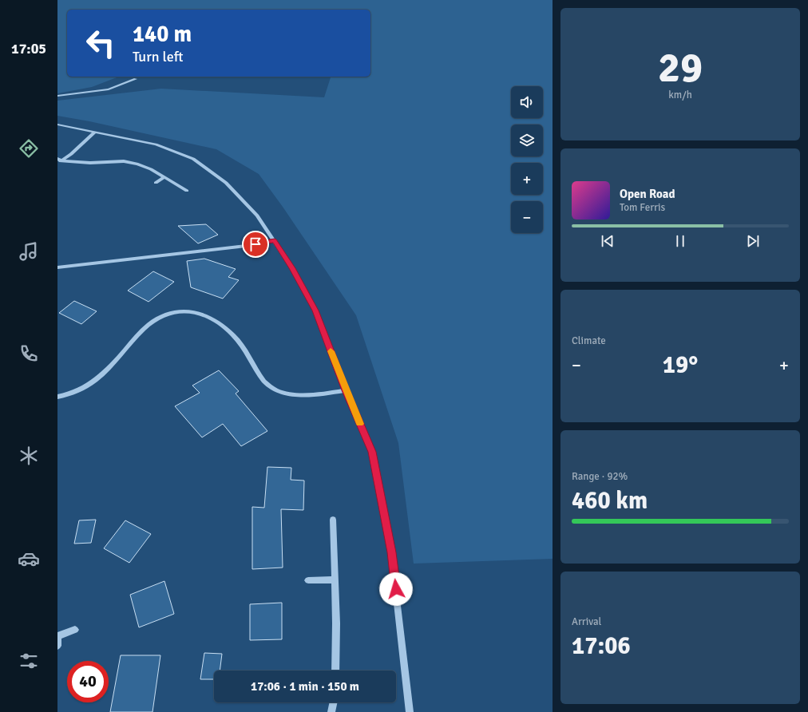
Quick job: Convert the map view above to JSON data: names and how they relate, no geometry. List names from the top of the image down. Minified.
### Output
{"page":{"tabs":"17:05","tile":[["29","km/h"],"Climate",["Range · 92%","460 km"],["Arrival","17:06"]],"turn":["140 m","Turn left"],"map_buttons":["+","−"],"song":["Open Road","Tom Ferris"],"heat":["−","19°","+"],"limit":"40","trip":"17:06 · 1 min · 150 m"}}
